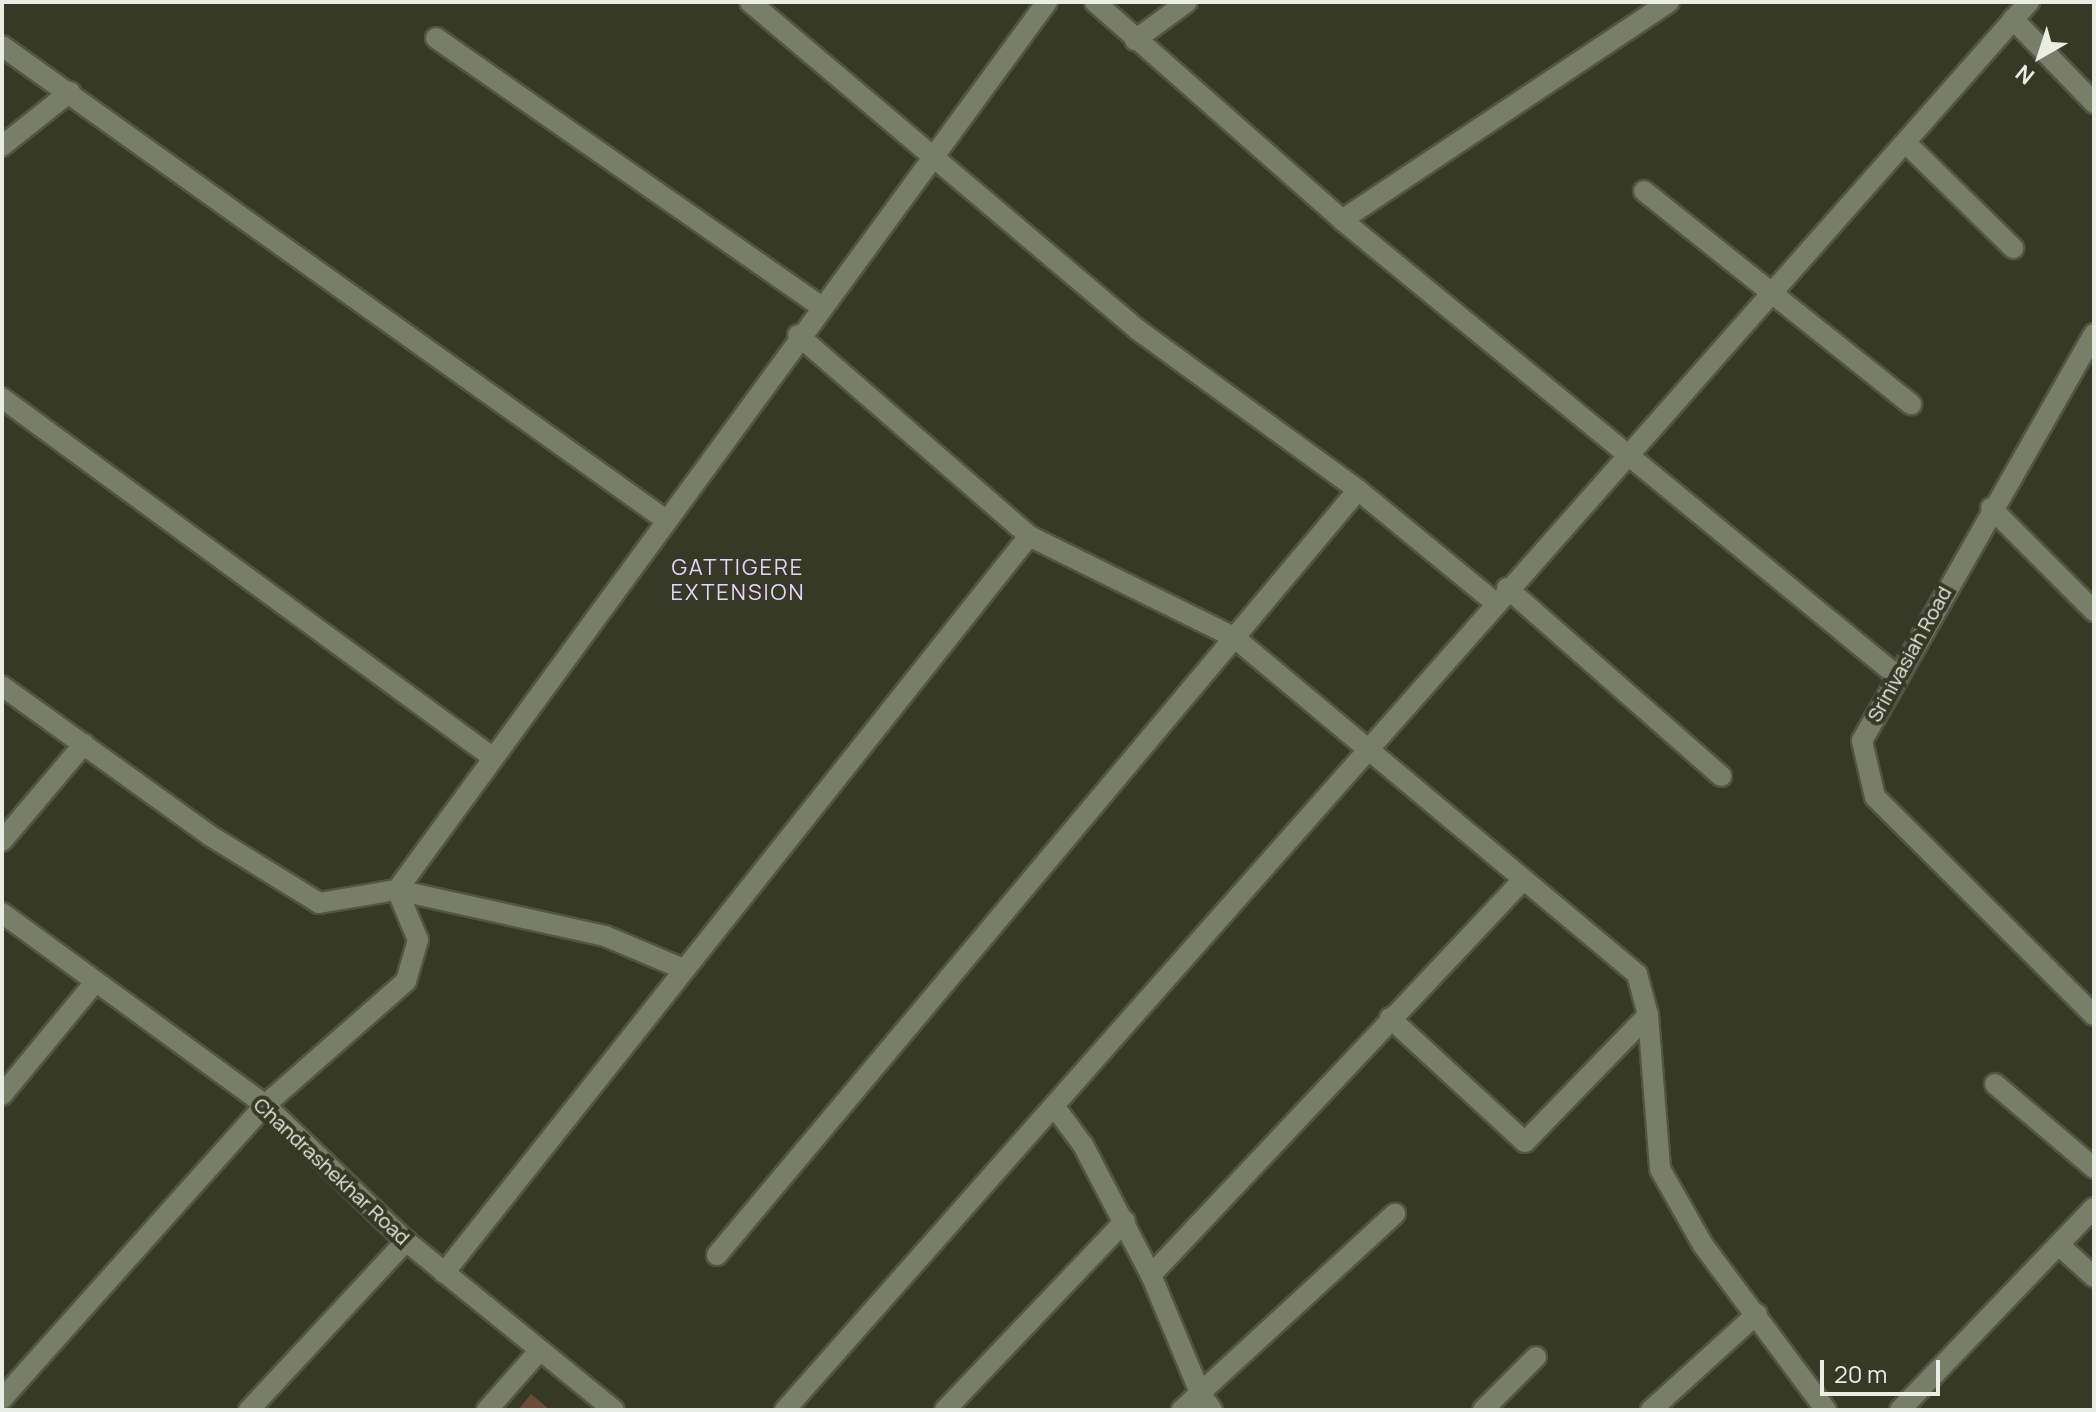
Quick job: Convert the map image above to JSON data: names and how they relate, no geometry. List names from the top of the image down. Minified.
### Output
{"streets":{"street":["Srinivasiah Road","Chandrashekhar Road"]},"districts":["GATTIGERE EXTENSION"],"scale_bar":"20 m","north":"bottom left"}
